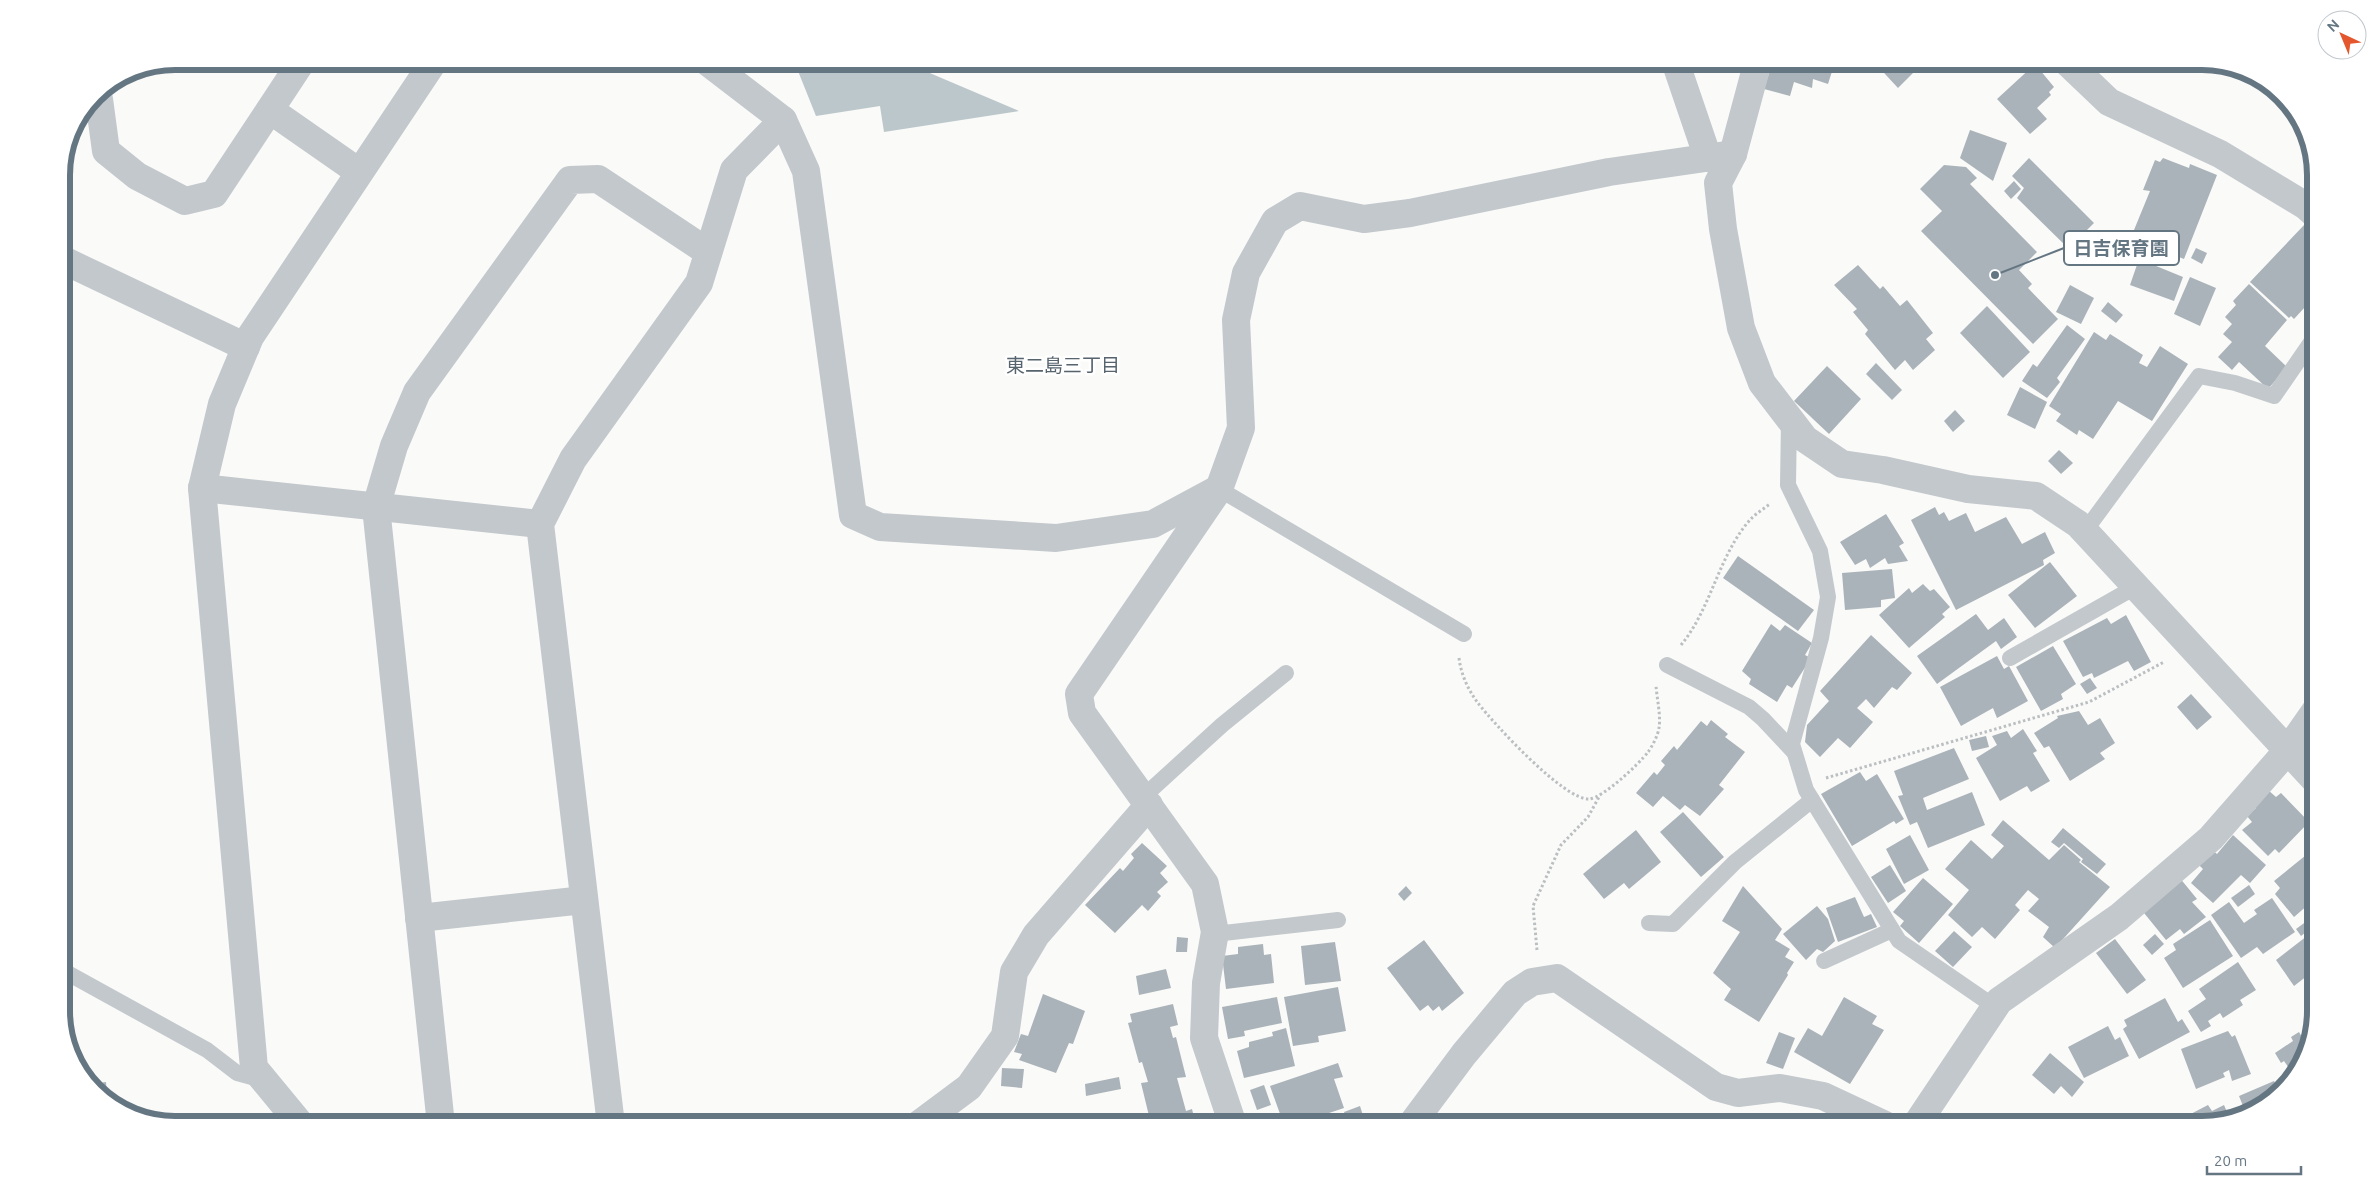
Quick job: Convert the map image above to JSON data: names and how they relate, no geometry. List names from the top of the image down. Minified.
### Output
{"districts":["東二島三丁目"],"places":["日吉保育園"],"scale_bar":"20 m","north":"top left"}
